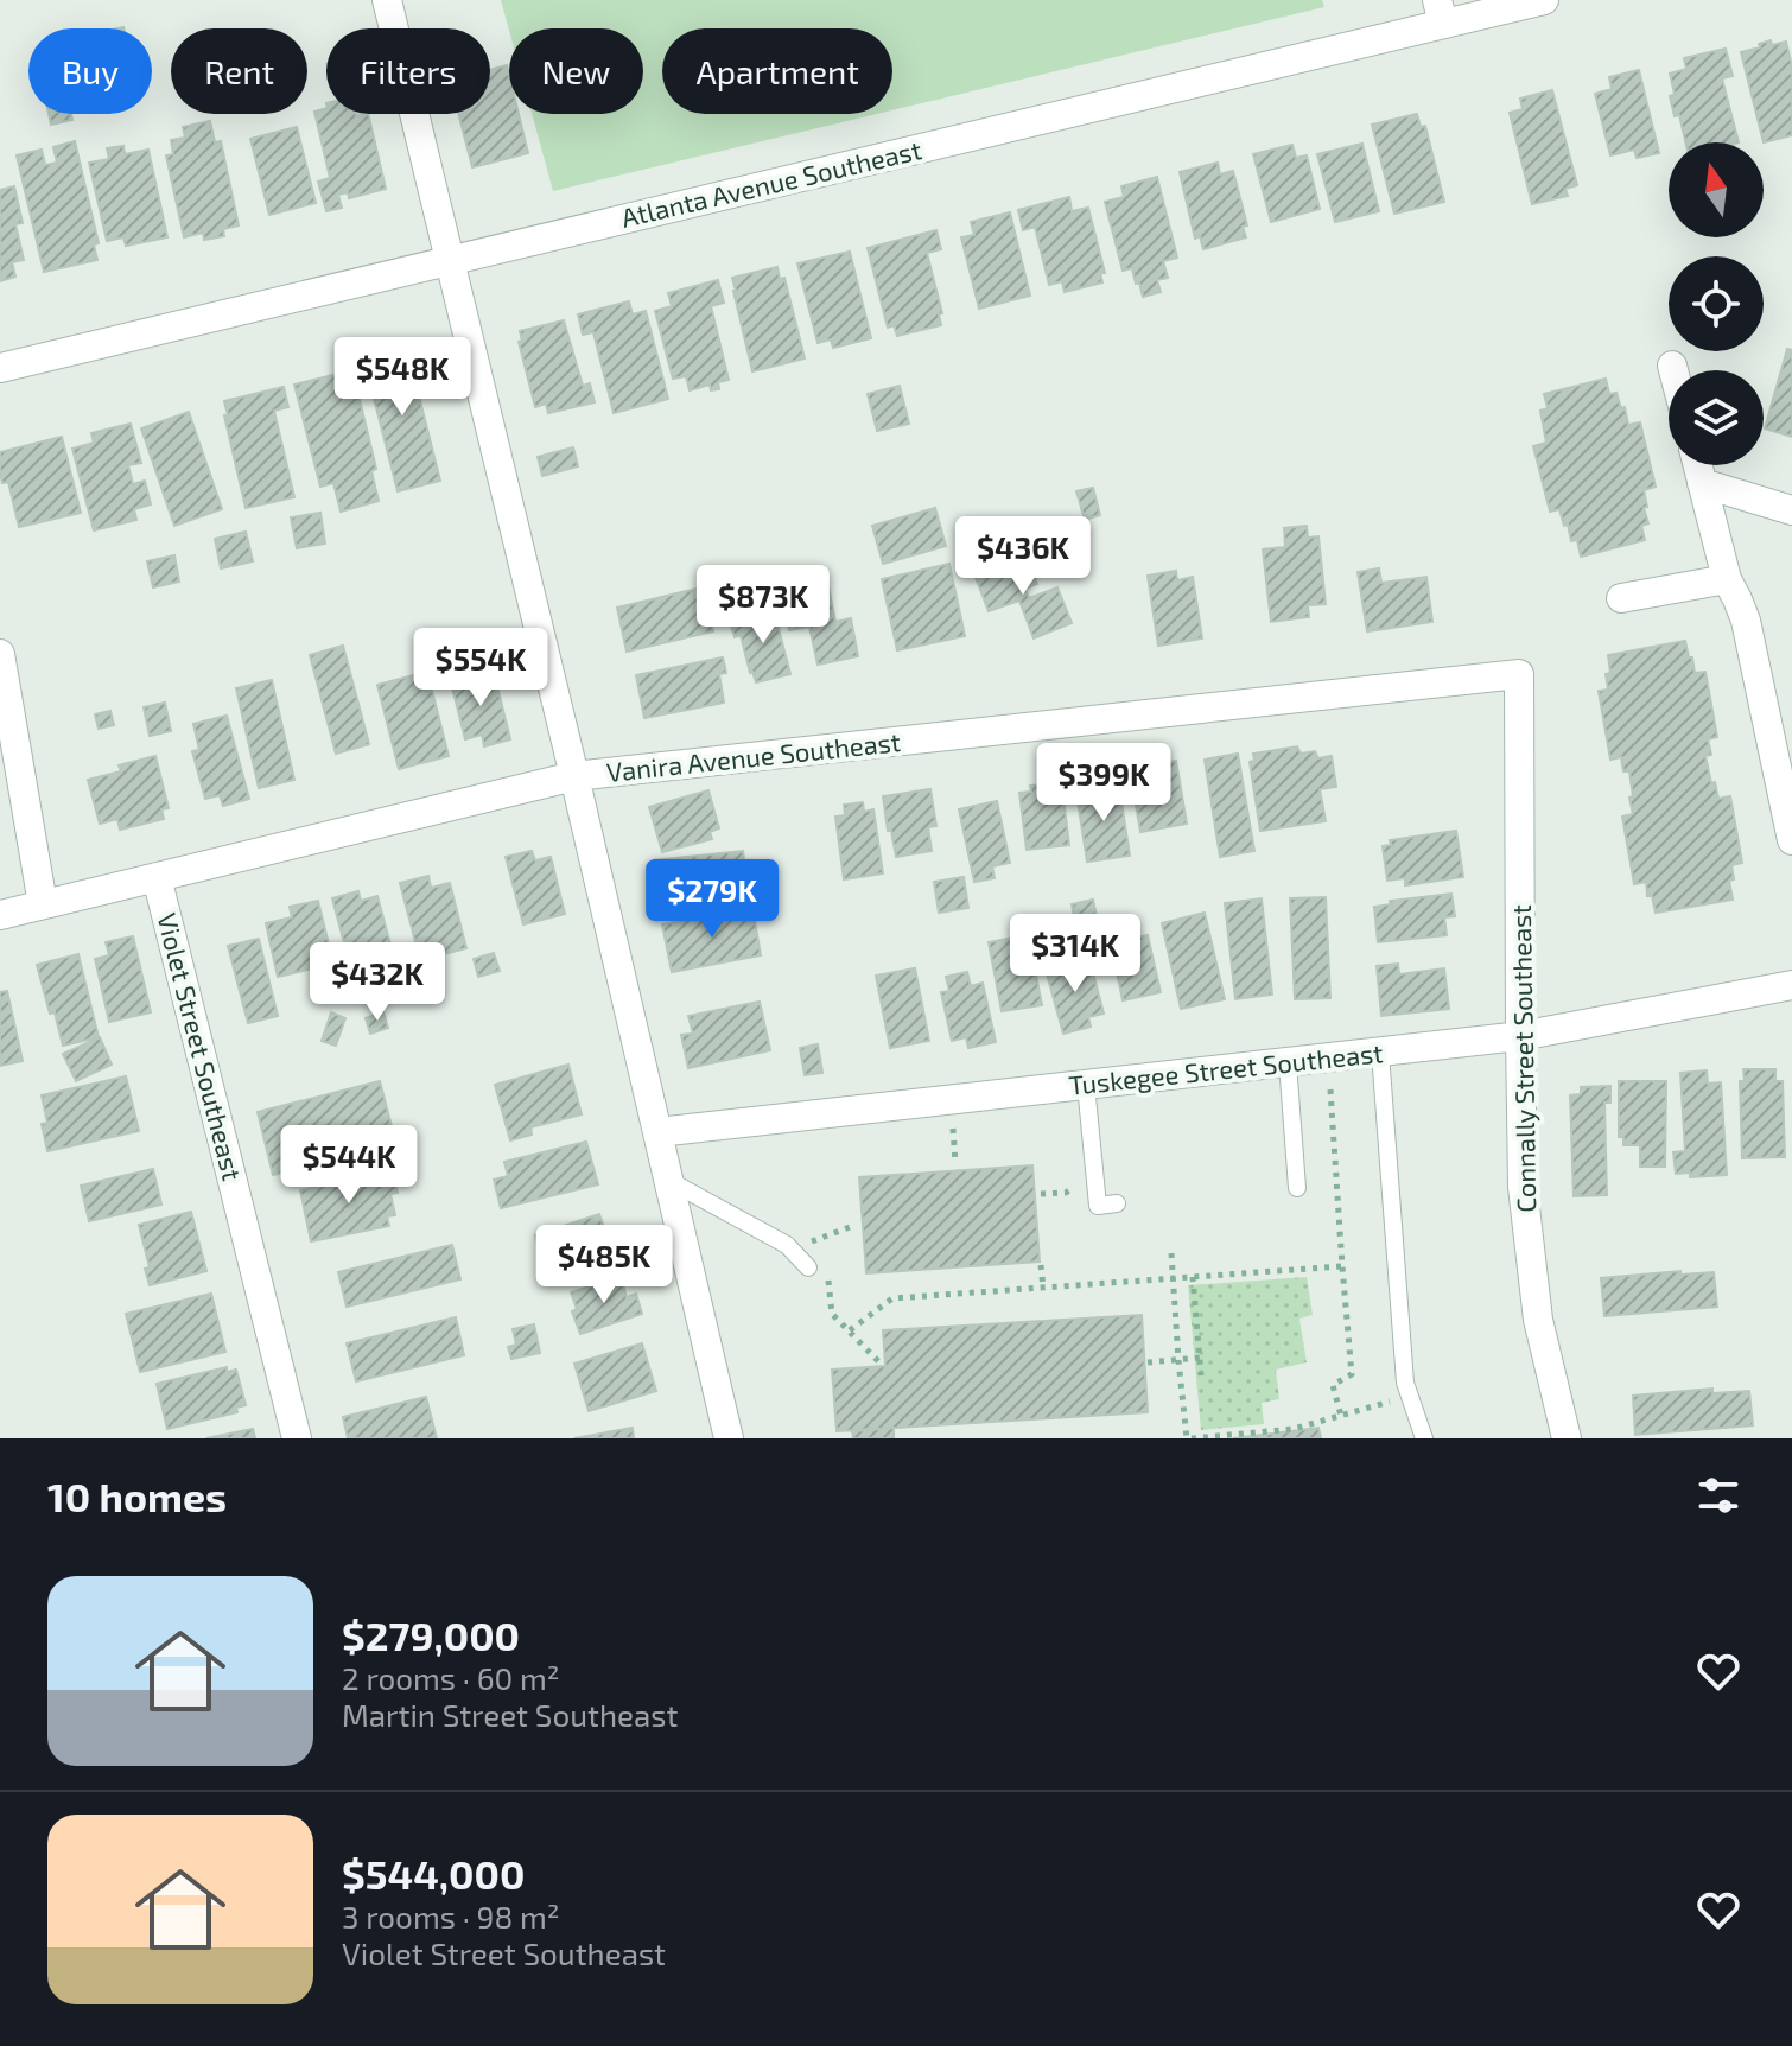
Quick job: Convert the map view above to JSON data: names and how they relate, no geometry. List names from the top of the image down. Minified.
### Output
{"streets":{"street":["Atlanta Avenue Southeast","Vanira Avenue Southeast","Violet Street Southeast","Connally Street Southeast","Tuskegee Street Southeast"]},"crossings":[["Vanira Avenue Southeast","Violet Street Southeast"],["Vanira Avenue Southeast","Connally Street Southeast"],["Connally Street Southeast","Tuskegee Street Southeast"]],"north":"top","page":{"chip":["Buy","Rent","Filters","New","Apartment"],"price":["$548K","$436K","$873K","$554K","$399K","$279K","$314K","$432K","$544K","$485K"],"heading":"10 homes","list":[{"name":"$279,000","note":"2 rooms · 60 m² · Martin Street Southeast"},{"name":"$544,000","note":"3 rooms · 98 m² · Violet Street Southeast"}]}}
